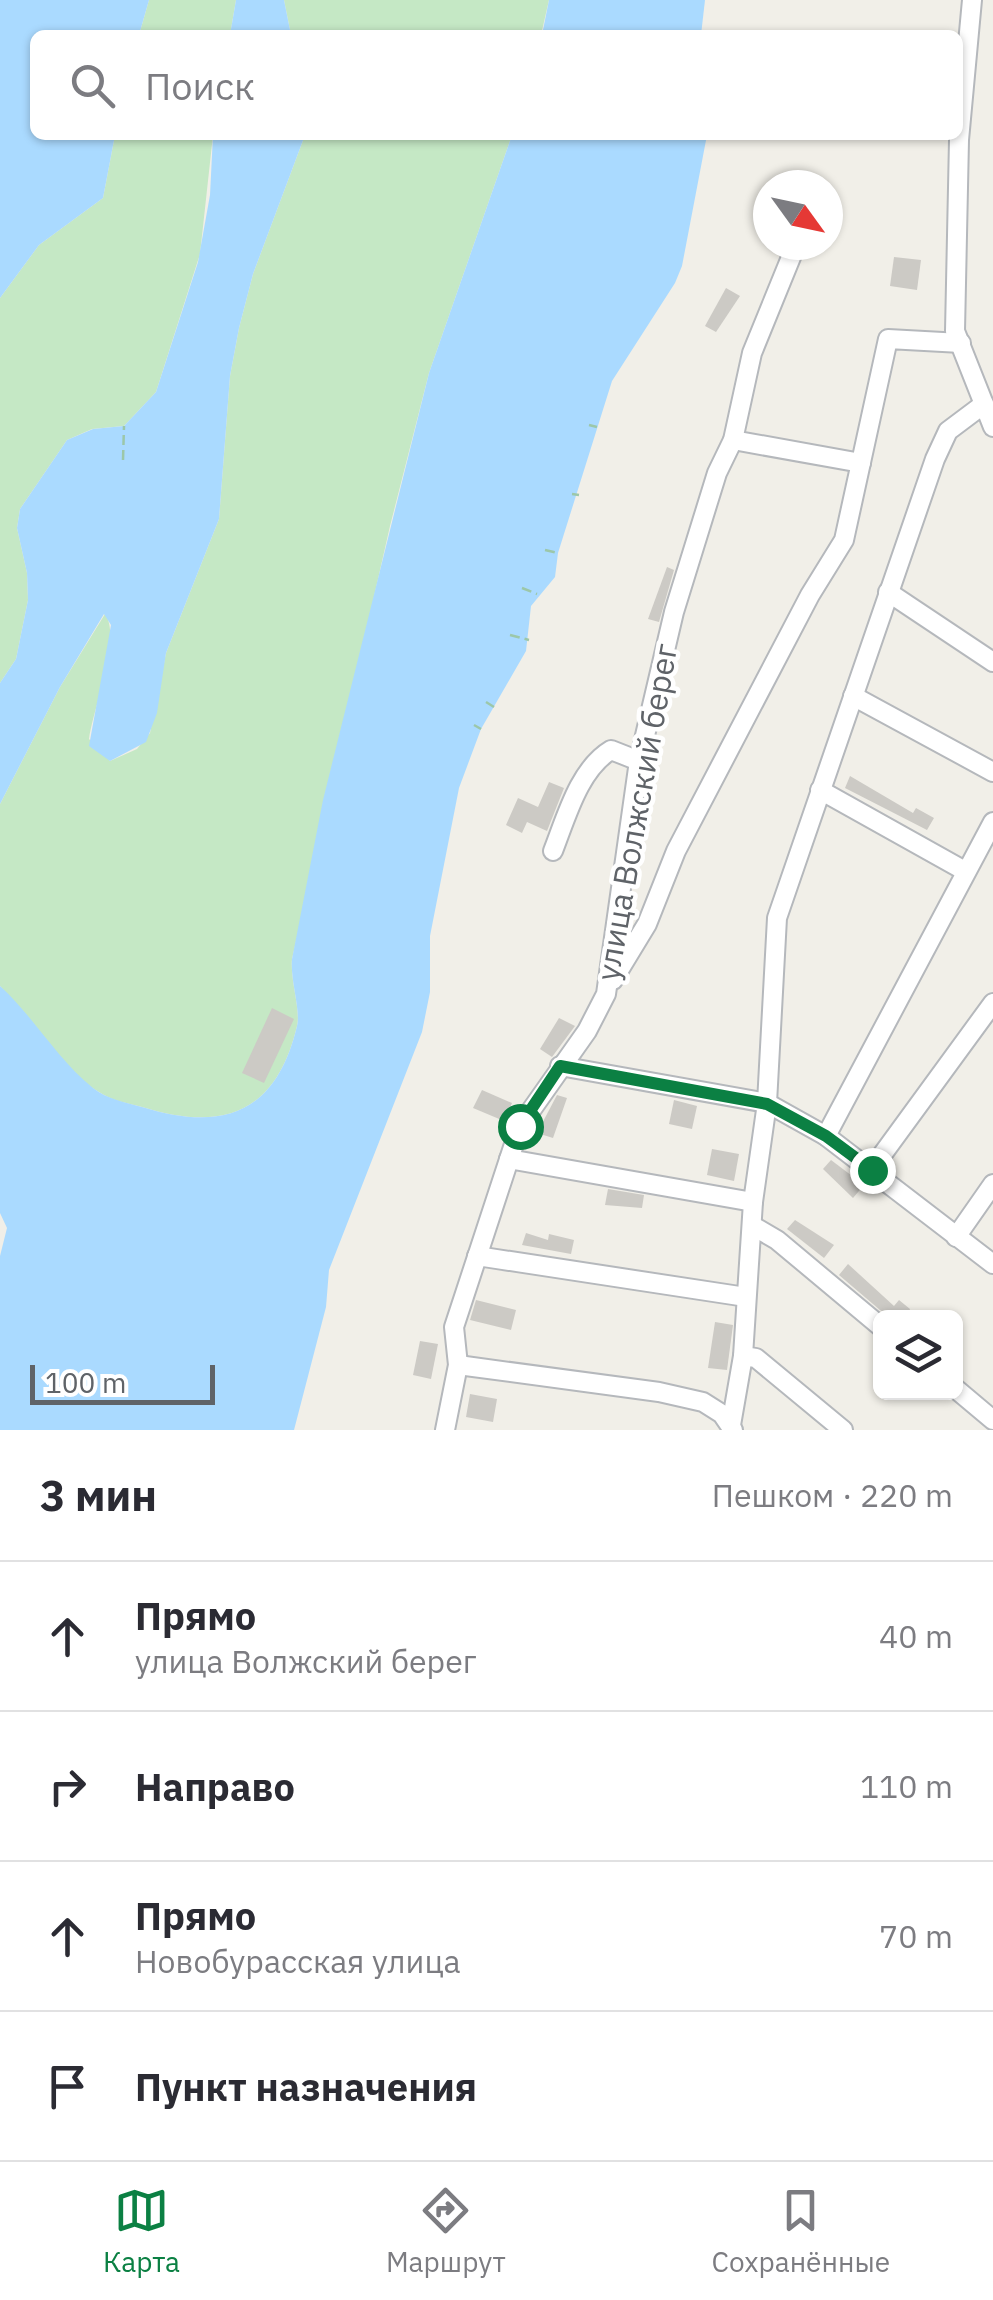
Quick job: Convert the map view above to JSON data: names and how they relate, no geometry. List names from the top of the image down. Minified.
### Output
{"streets":{"street":["улица Волжский берег"]},"scale_bar":"100 m","north":"bottom right","page":{"search":"Поиск","scale":"100 m","heading":["3 мин","Пешком · 220 m"],"list":[["Прямо","улица Волжский берег","40 m"],["Направо","110 m"],["Прямо","Новобурасская улица","70 m"],"Пункт назначения"],"nav":["Карта","Маршрут","Сохранённые"]}}
